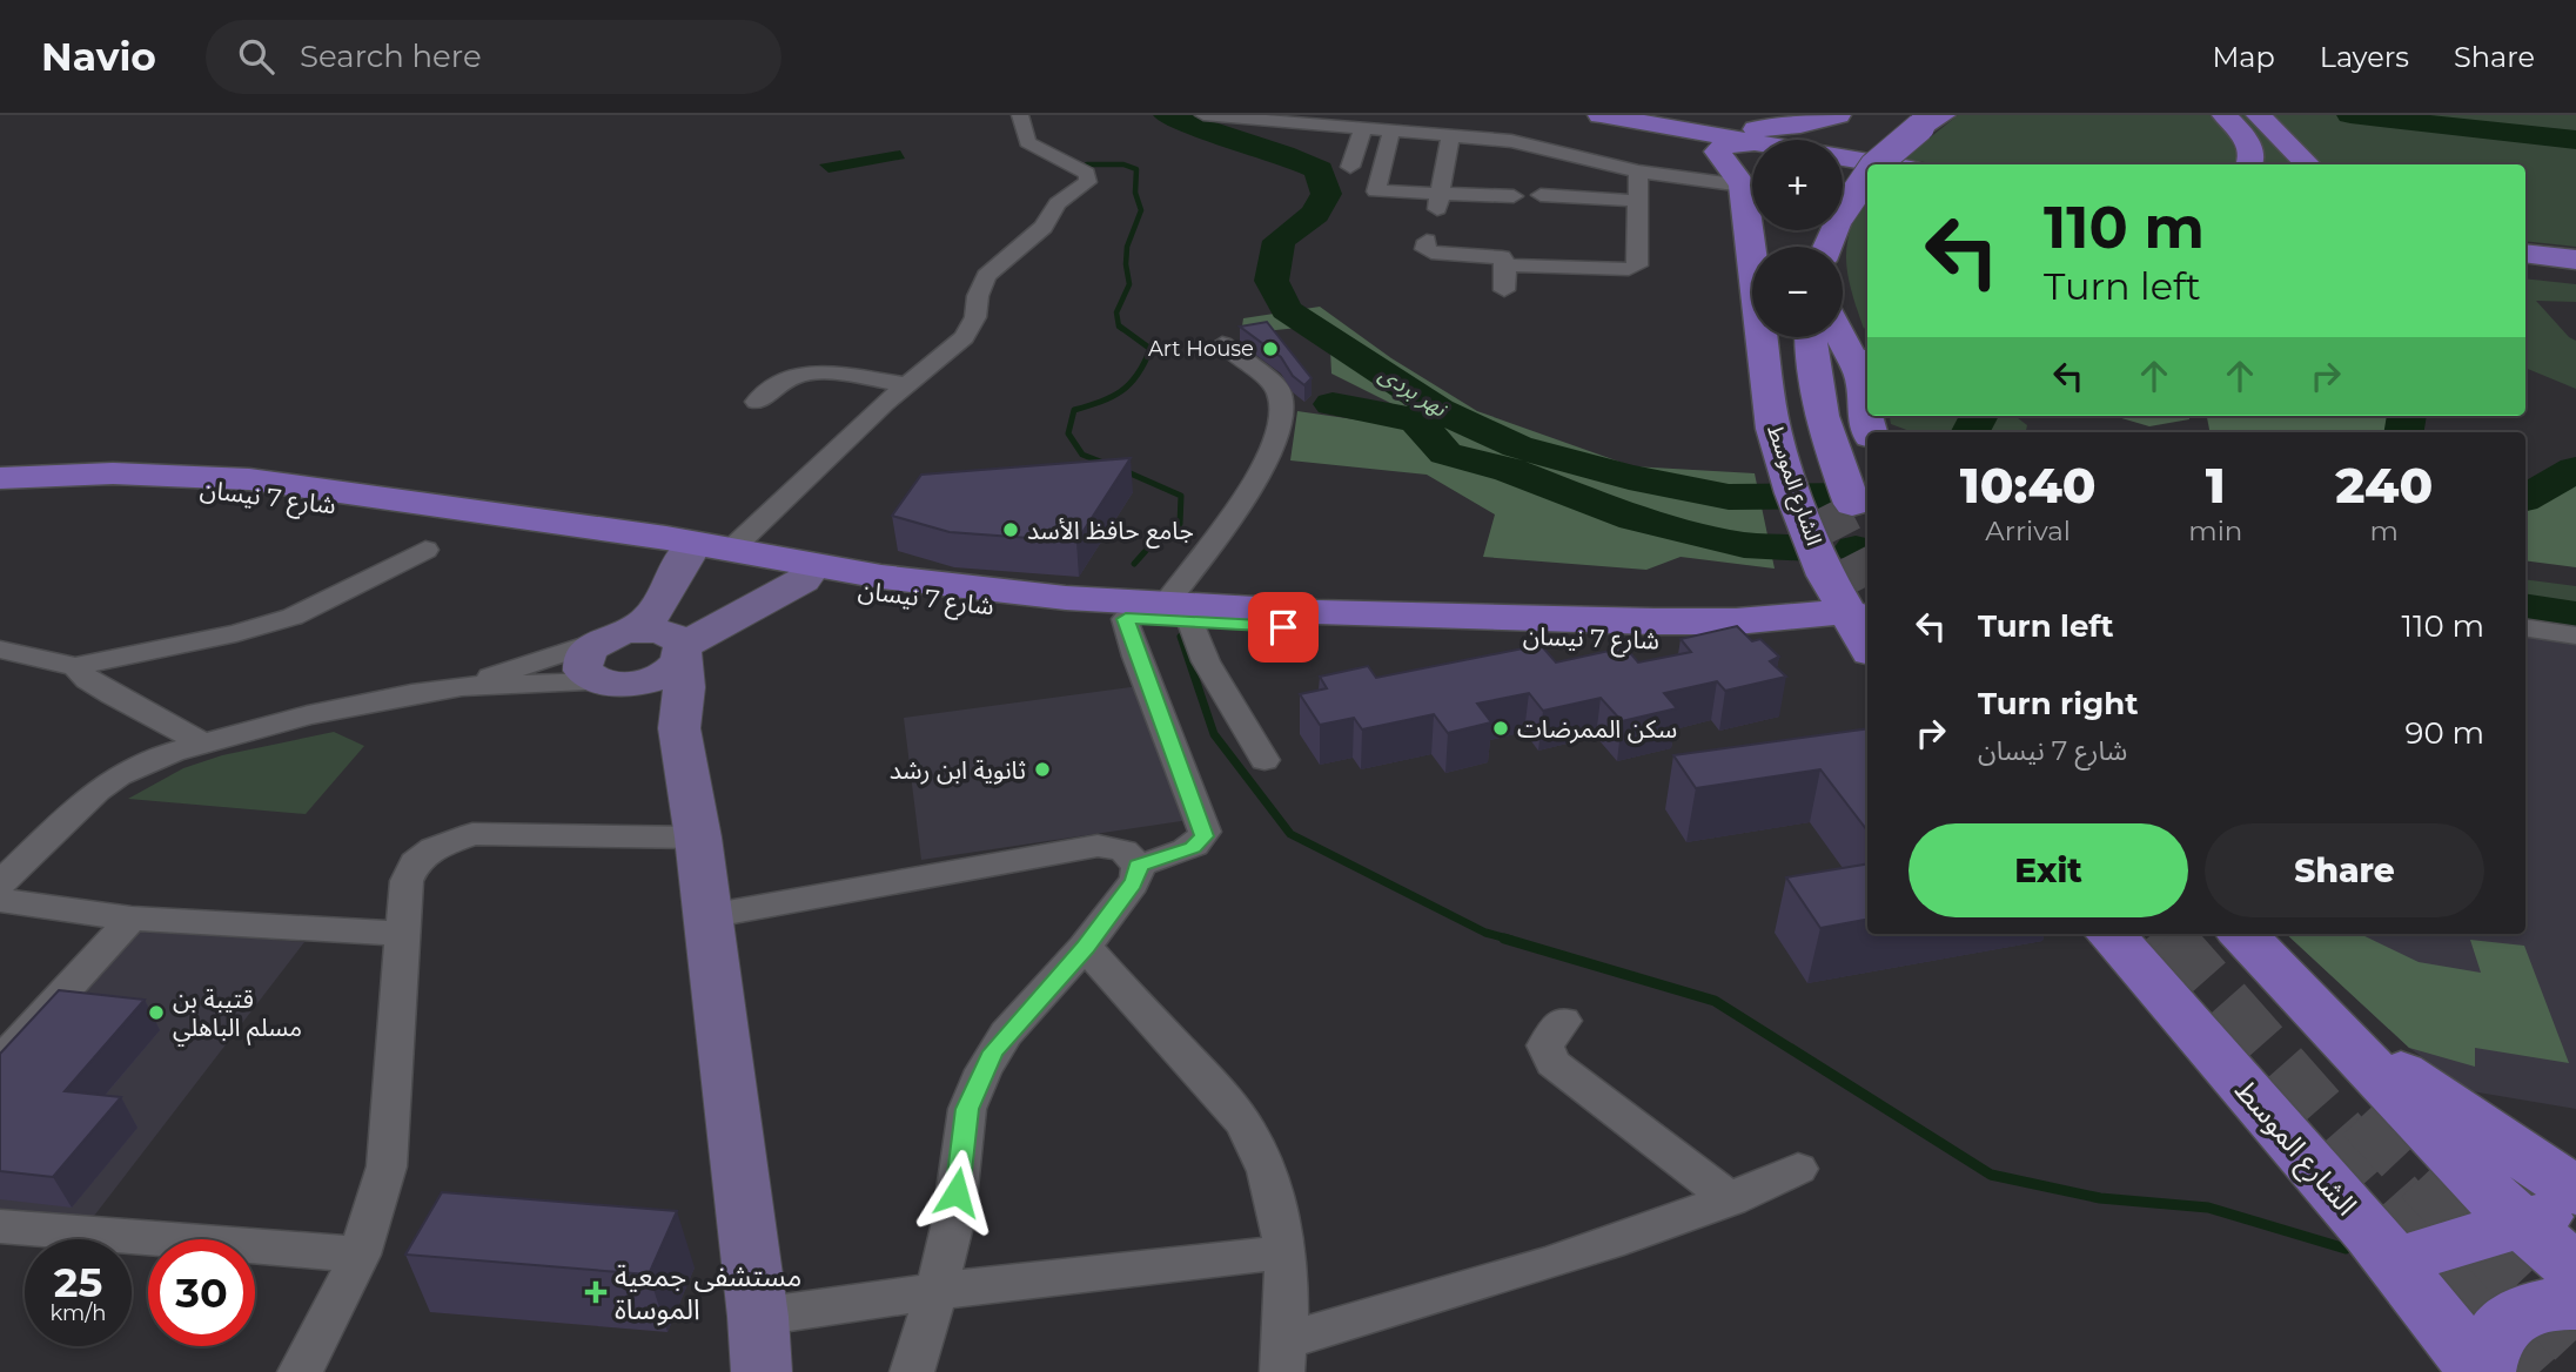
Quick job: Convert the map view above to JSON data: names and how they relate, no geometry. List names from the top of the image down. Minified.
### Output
{"streets":{"main road":["الشارع الموسط","شارع 7 نيسان"]},"crossings":[["الشارع الموسط","شارع 7 نيسان"]],"water":["نهر بردى"],"places":{"other":["Art House","جامع حافظ الأسد","سكن الممرضات","ثانوية ابن رشد","قتيبة بن مسلم الباهلي"],"health":["مستشفى جمعية الموساة"]},"page":{"header":"Navio","search":"Search here","nav":["Map","Layers","Share"],"map_buttons":["+","−"],"turn":["110 m","Turn left"],"eta":["10:40","Arrival","1","min","240","m"],"list":[{"name":"Turn left","value":"110 m"},{"name":"Turn right","note":"شارع 7 نيسان","value":"90 m"}],"buttons":["Exit","Share"],"speed":"25 km/h","limit":"30"}}
